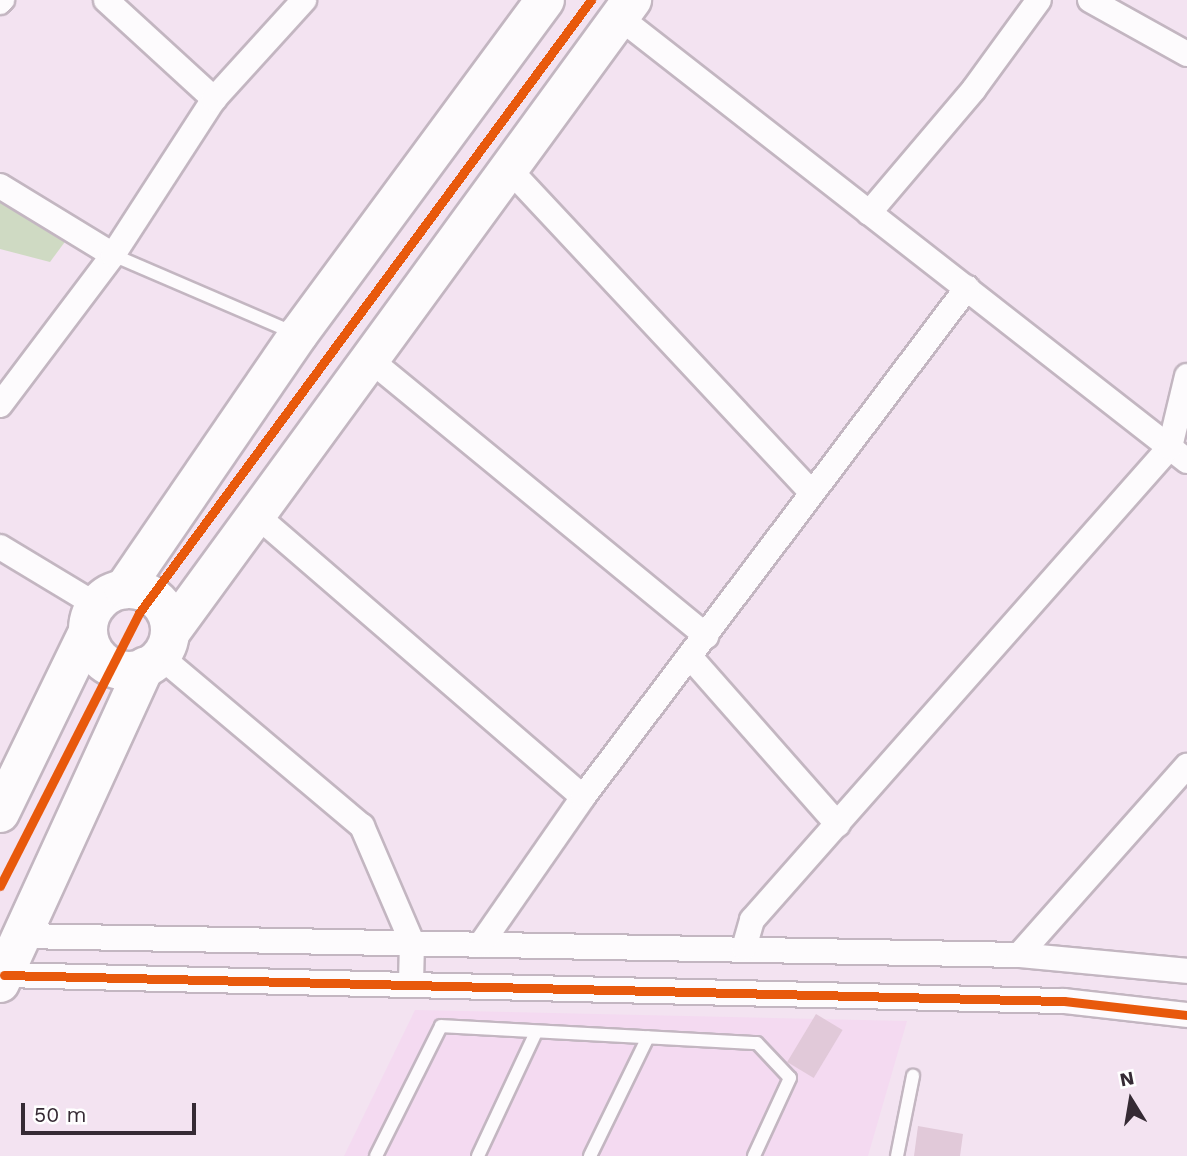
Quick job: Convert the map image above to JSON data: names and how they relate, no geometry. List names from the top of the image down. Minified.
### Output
{"scale_bar":"50 m","north":"top"}
